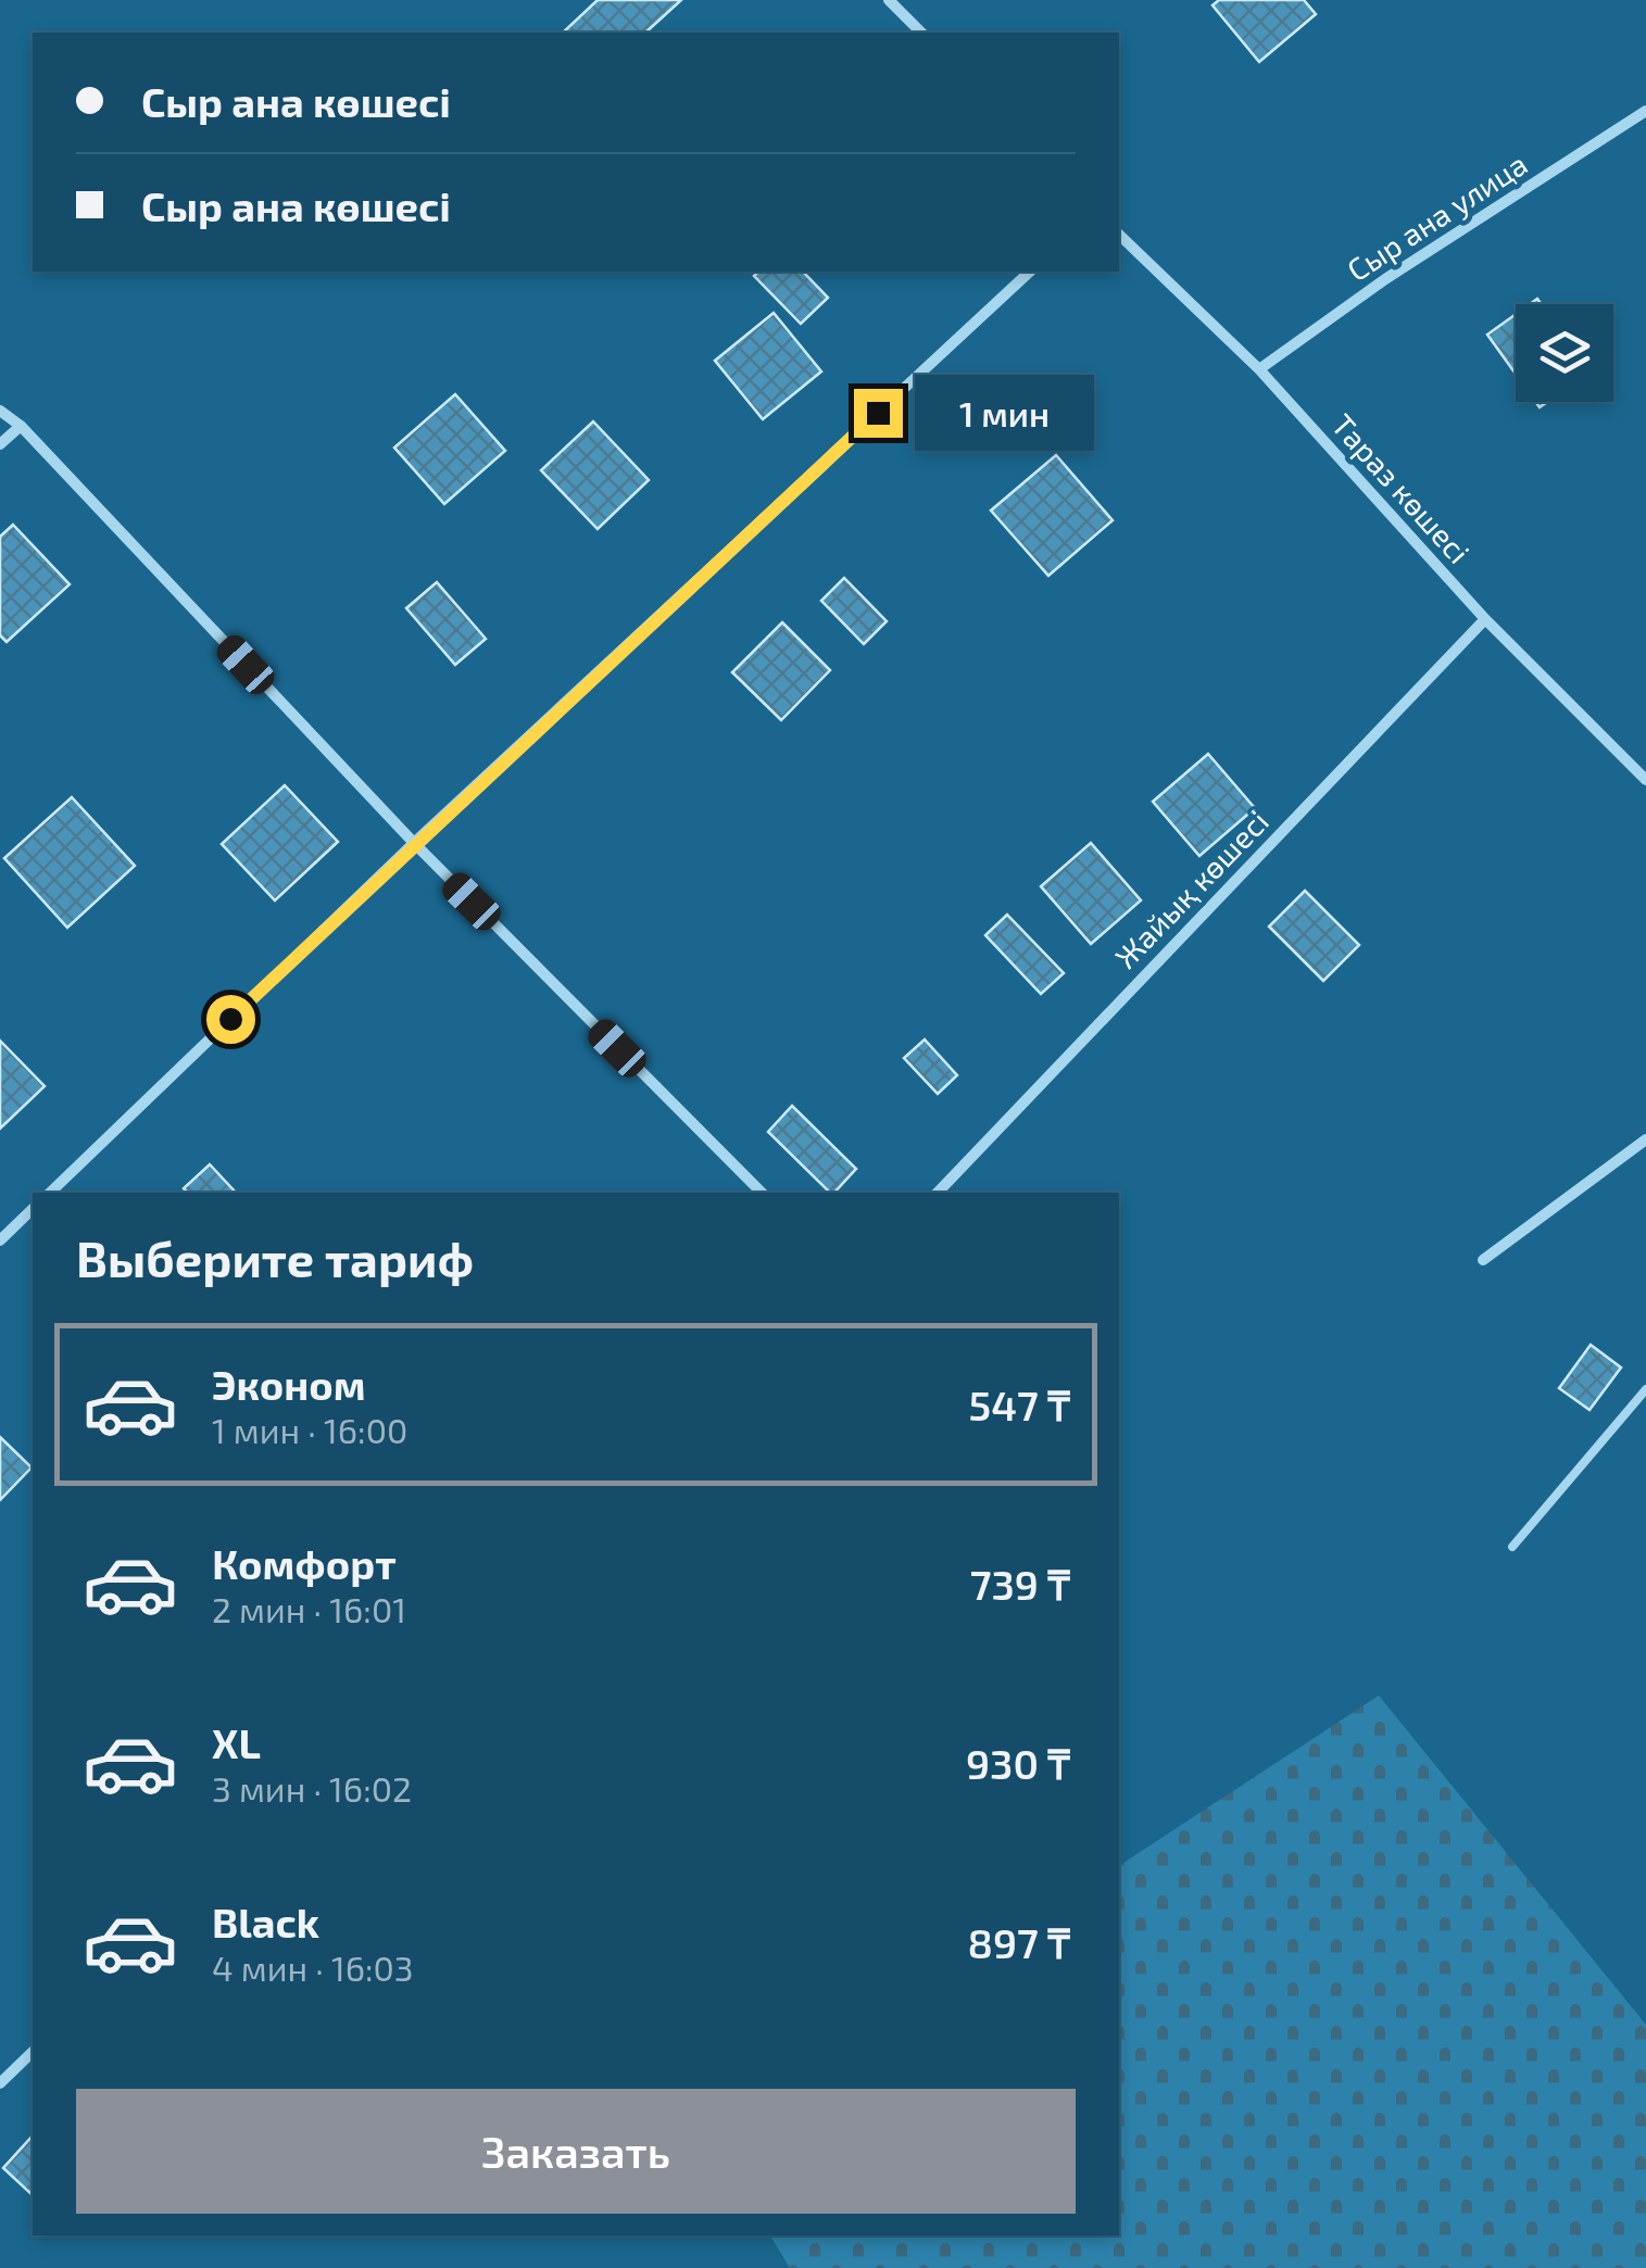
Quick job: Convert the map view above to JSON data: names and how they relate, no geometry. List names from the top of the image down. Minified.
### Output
{"streets":{"street":["Сыр ана улица","Тараз көшесі","Жайық көшесі"]},"crossings":[["Сыр ана улица","Тараз көшесі"],["Тараз көшесі","Жайық көшесі"]],"page":{"banner":["Сыр ана көшесі","Сыр ана көшесі"],"bubble":"1 мин","heading":"Выберите тариф","list":[{"name":"Эконом","note":"1 мин · 16:00","value":"547 ₸"},{"name":"Комфорт","note":"2 мин · 16:01","value":"739 ₸"},{"name":"XL","note":"3 мин · 16:02","value":"930 ₸"},{"name":"Black","note":"4 мин · 16:03","value":"897 ₸"}],"buttons":"Заказать"}}
